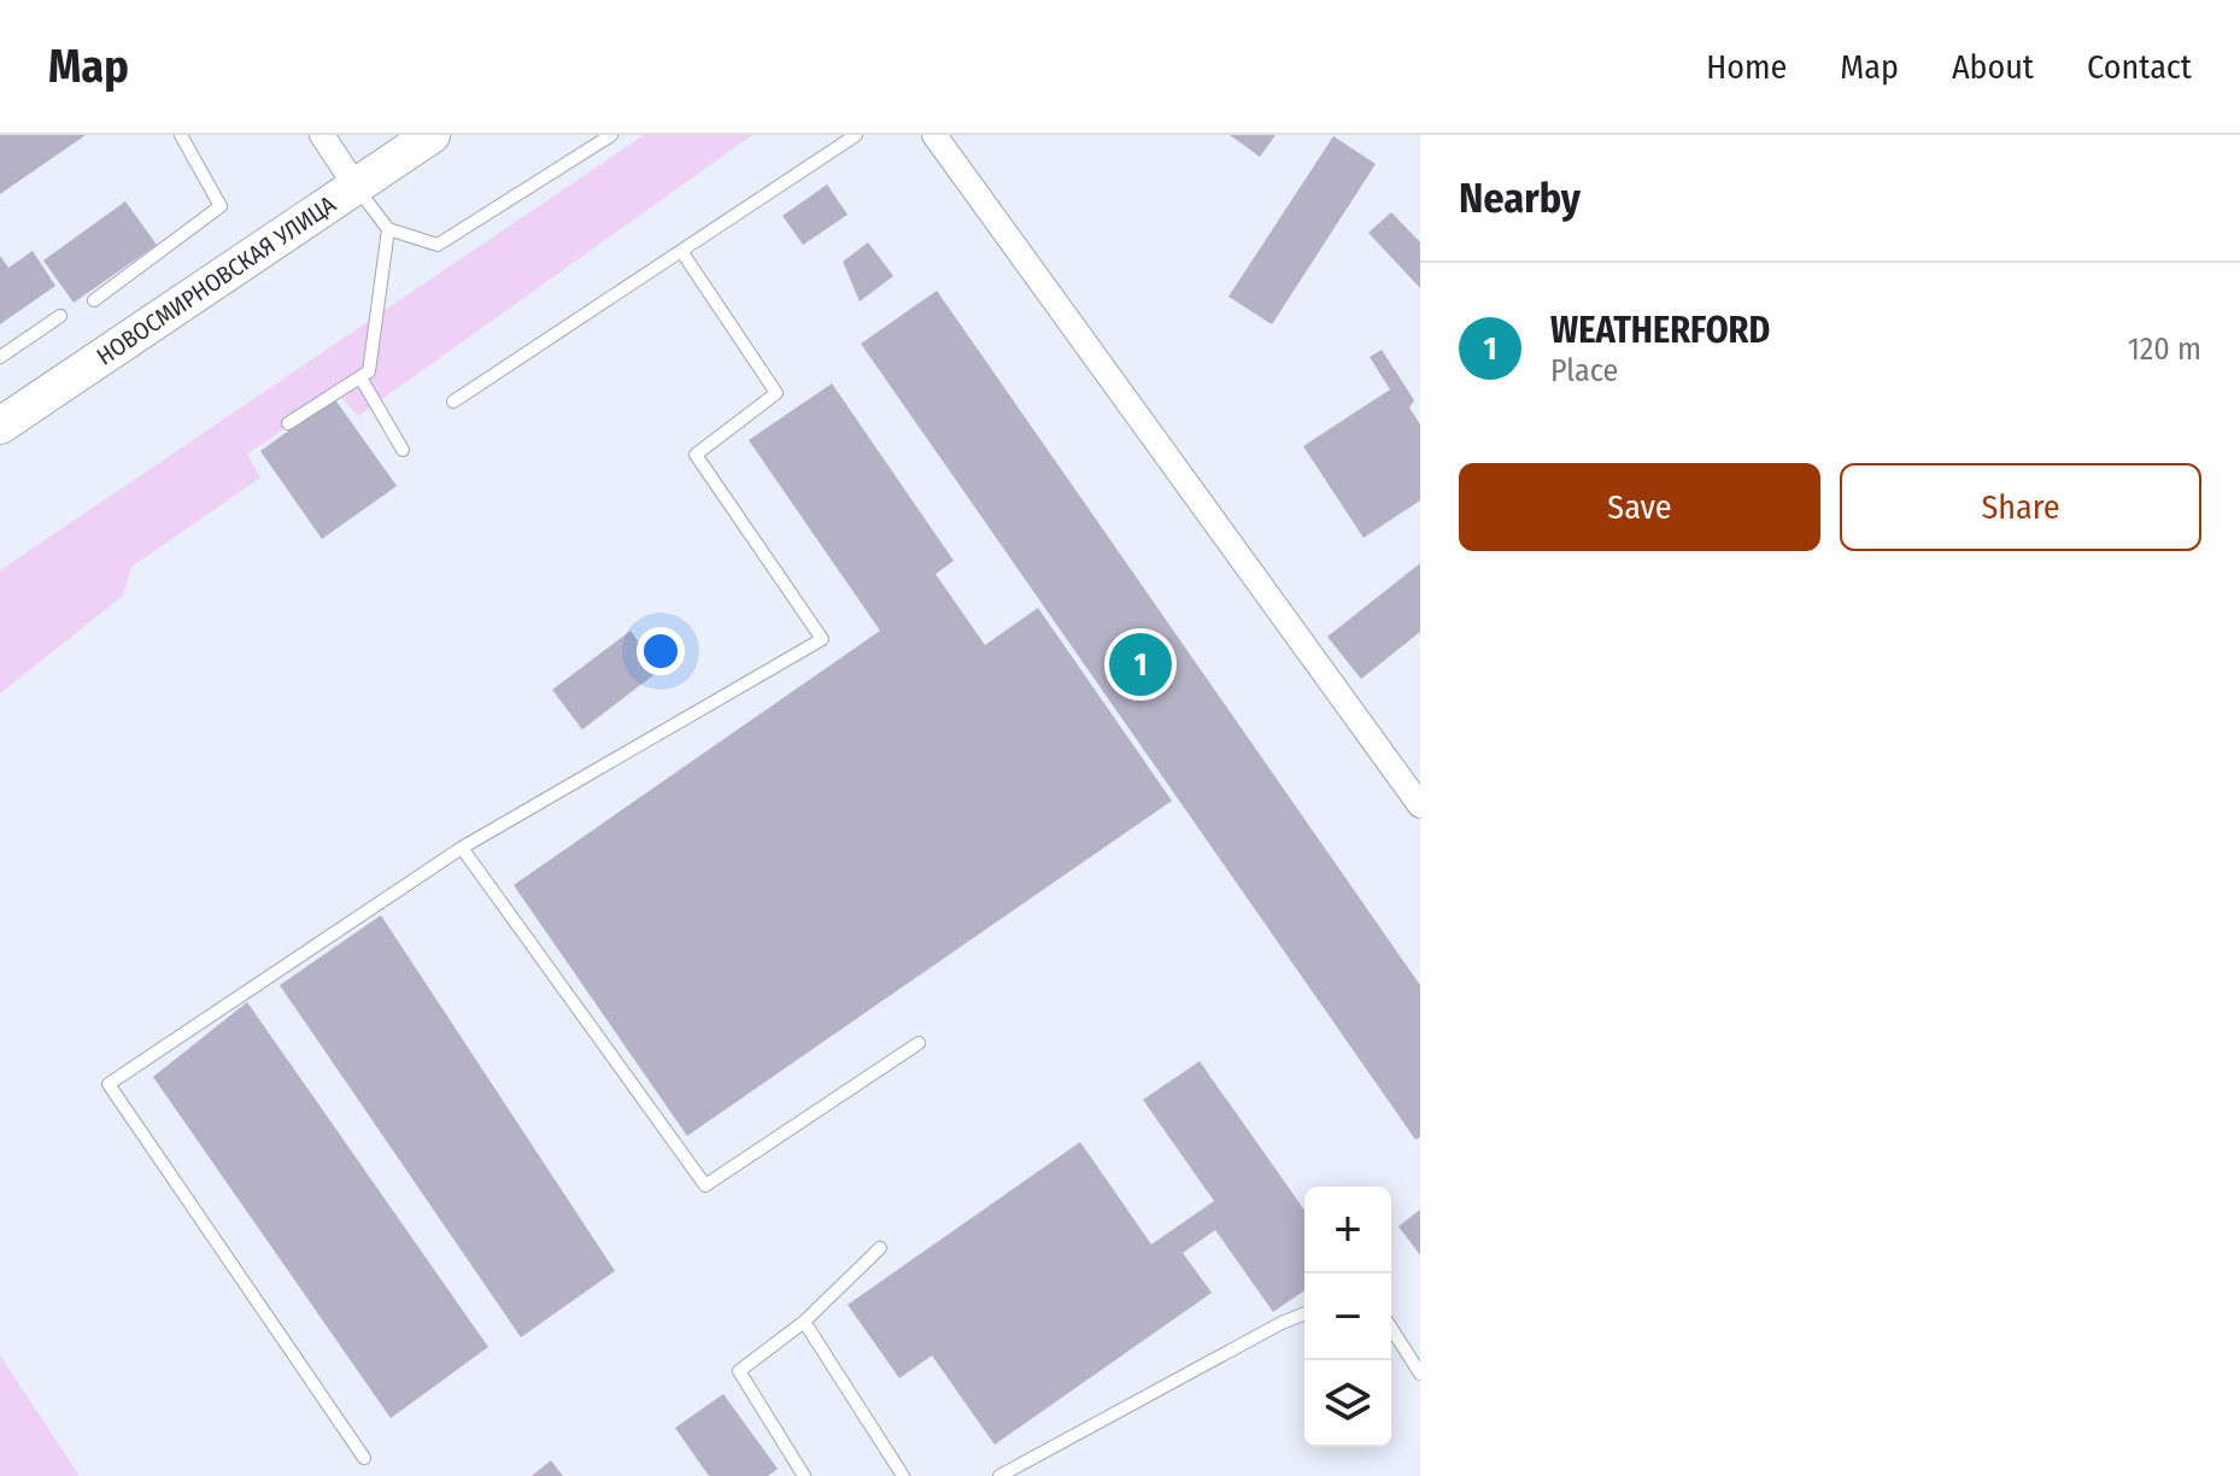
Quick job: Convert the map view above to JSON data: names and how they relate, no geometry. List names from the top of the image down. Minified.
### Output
{"streets":{"street":["НОВОСМИРНОВСКАЯ УЛИЦА"]},"page":{"header":"Map","nav":["Home","Map","About","Contact"],"heading":"Nearby","list":[{"mark":"1","name":"WEATHERFORD","note":"Place","value":"120 m"}],"buttons":["Save","Share"],"pins":"1","map_buttons":["+","−"]}}
